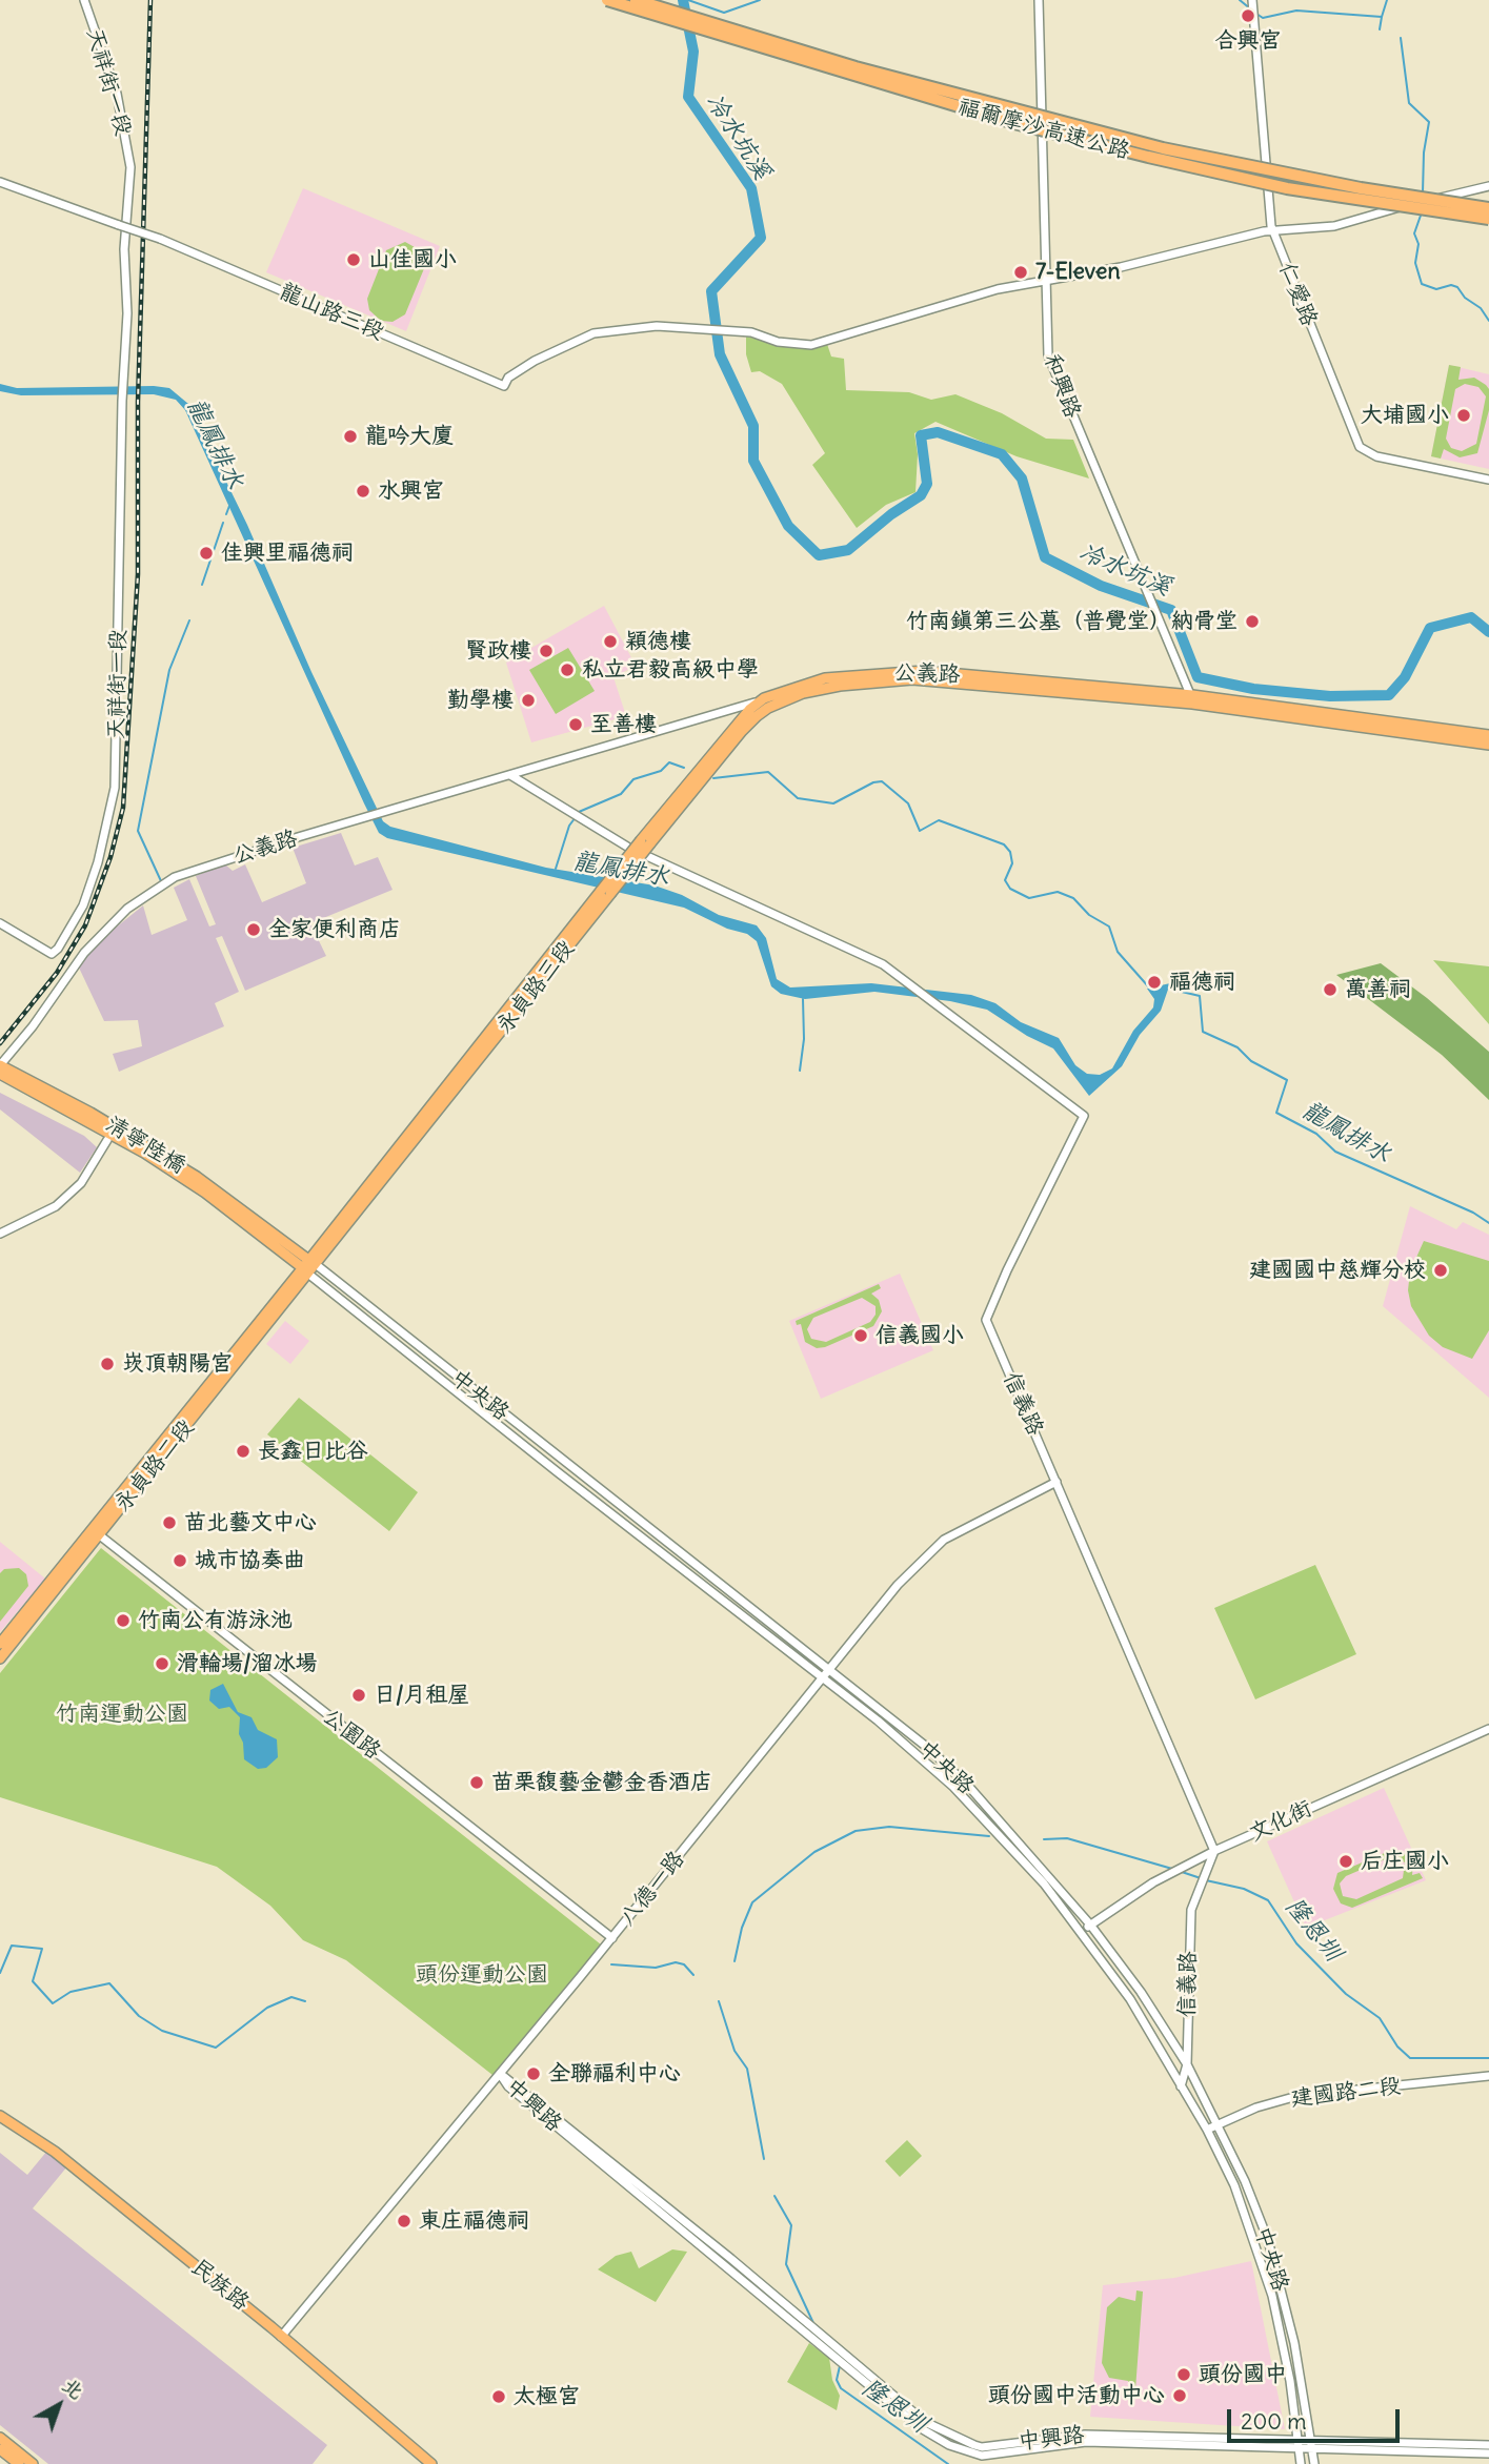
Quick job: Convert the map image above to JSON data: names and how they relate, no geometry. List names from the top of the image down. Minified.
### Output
{"streets":{"highway":["福爾摩沙高速公路"],"main road":["公義路","永貞路三段","清寧陸橋","永貞路二段","民族路"],"street":["天祥街一段","仁愛路","龍山路三段","和興路","中央路","信義路","公園路","文化街","八德一路","建國路二段","中興路"]},"crossings":[["龍山路三段","和興路"],["和興路","公義路"],["公義路","永貞路三段"],["公義路","清寧陸橋"],["永貞路三段","中央路"],["永貞路三段","永貞路二段"],["中央路","信義路"],["中央路","永貞路二段"],["中央路","文化街"],["中央路","八德一路"],["中央路","建國路二段"],["中央路","中興路"],["信義路","文化街"],["信義路","八德一路"],["永貞路二段","公園路"],["公園路","八德一路"],["八德一路","中興路"],["八德一路","民族路"]],"water":["冷水坑溪","龍鳳排水","隆恩圳"],"parks":["竹南運動公園","頭份運動公園"],"places":["合興宮","山佳國小","7-Eleven","大埔國小","龍吟大廈","水興宮","佳興里福德祠","竹南鎮第三公墓（普覺堂）納骨堂","穎德樓","賢政樓","私立君毅高級中學","勤學樓","至善樓","全家便利商店","福德祠","萬善祠","建國國中慈輝分校","信義國小","崁頂朝陽宮","長鑫日比谷","苗北藝文中心","城市協奏曲","竹南公有游泳池","滑輪場/溜冰場","日/月租屋","苗栗馥藝金鬱金香酒店","后庄國小","全聯福利中心","東庄福德祠","頭份國中","頭份國中活動中心","太極宮"],"scale_bar":"200 m","north":"top right"}
